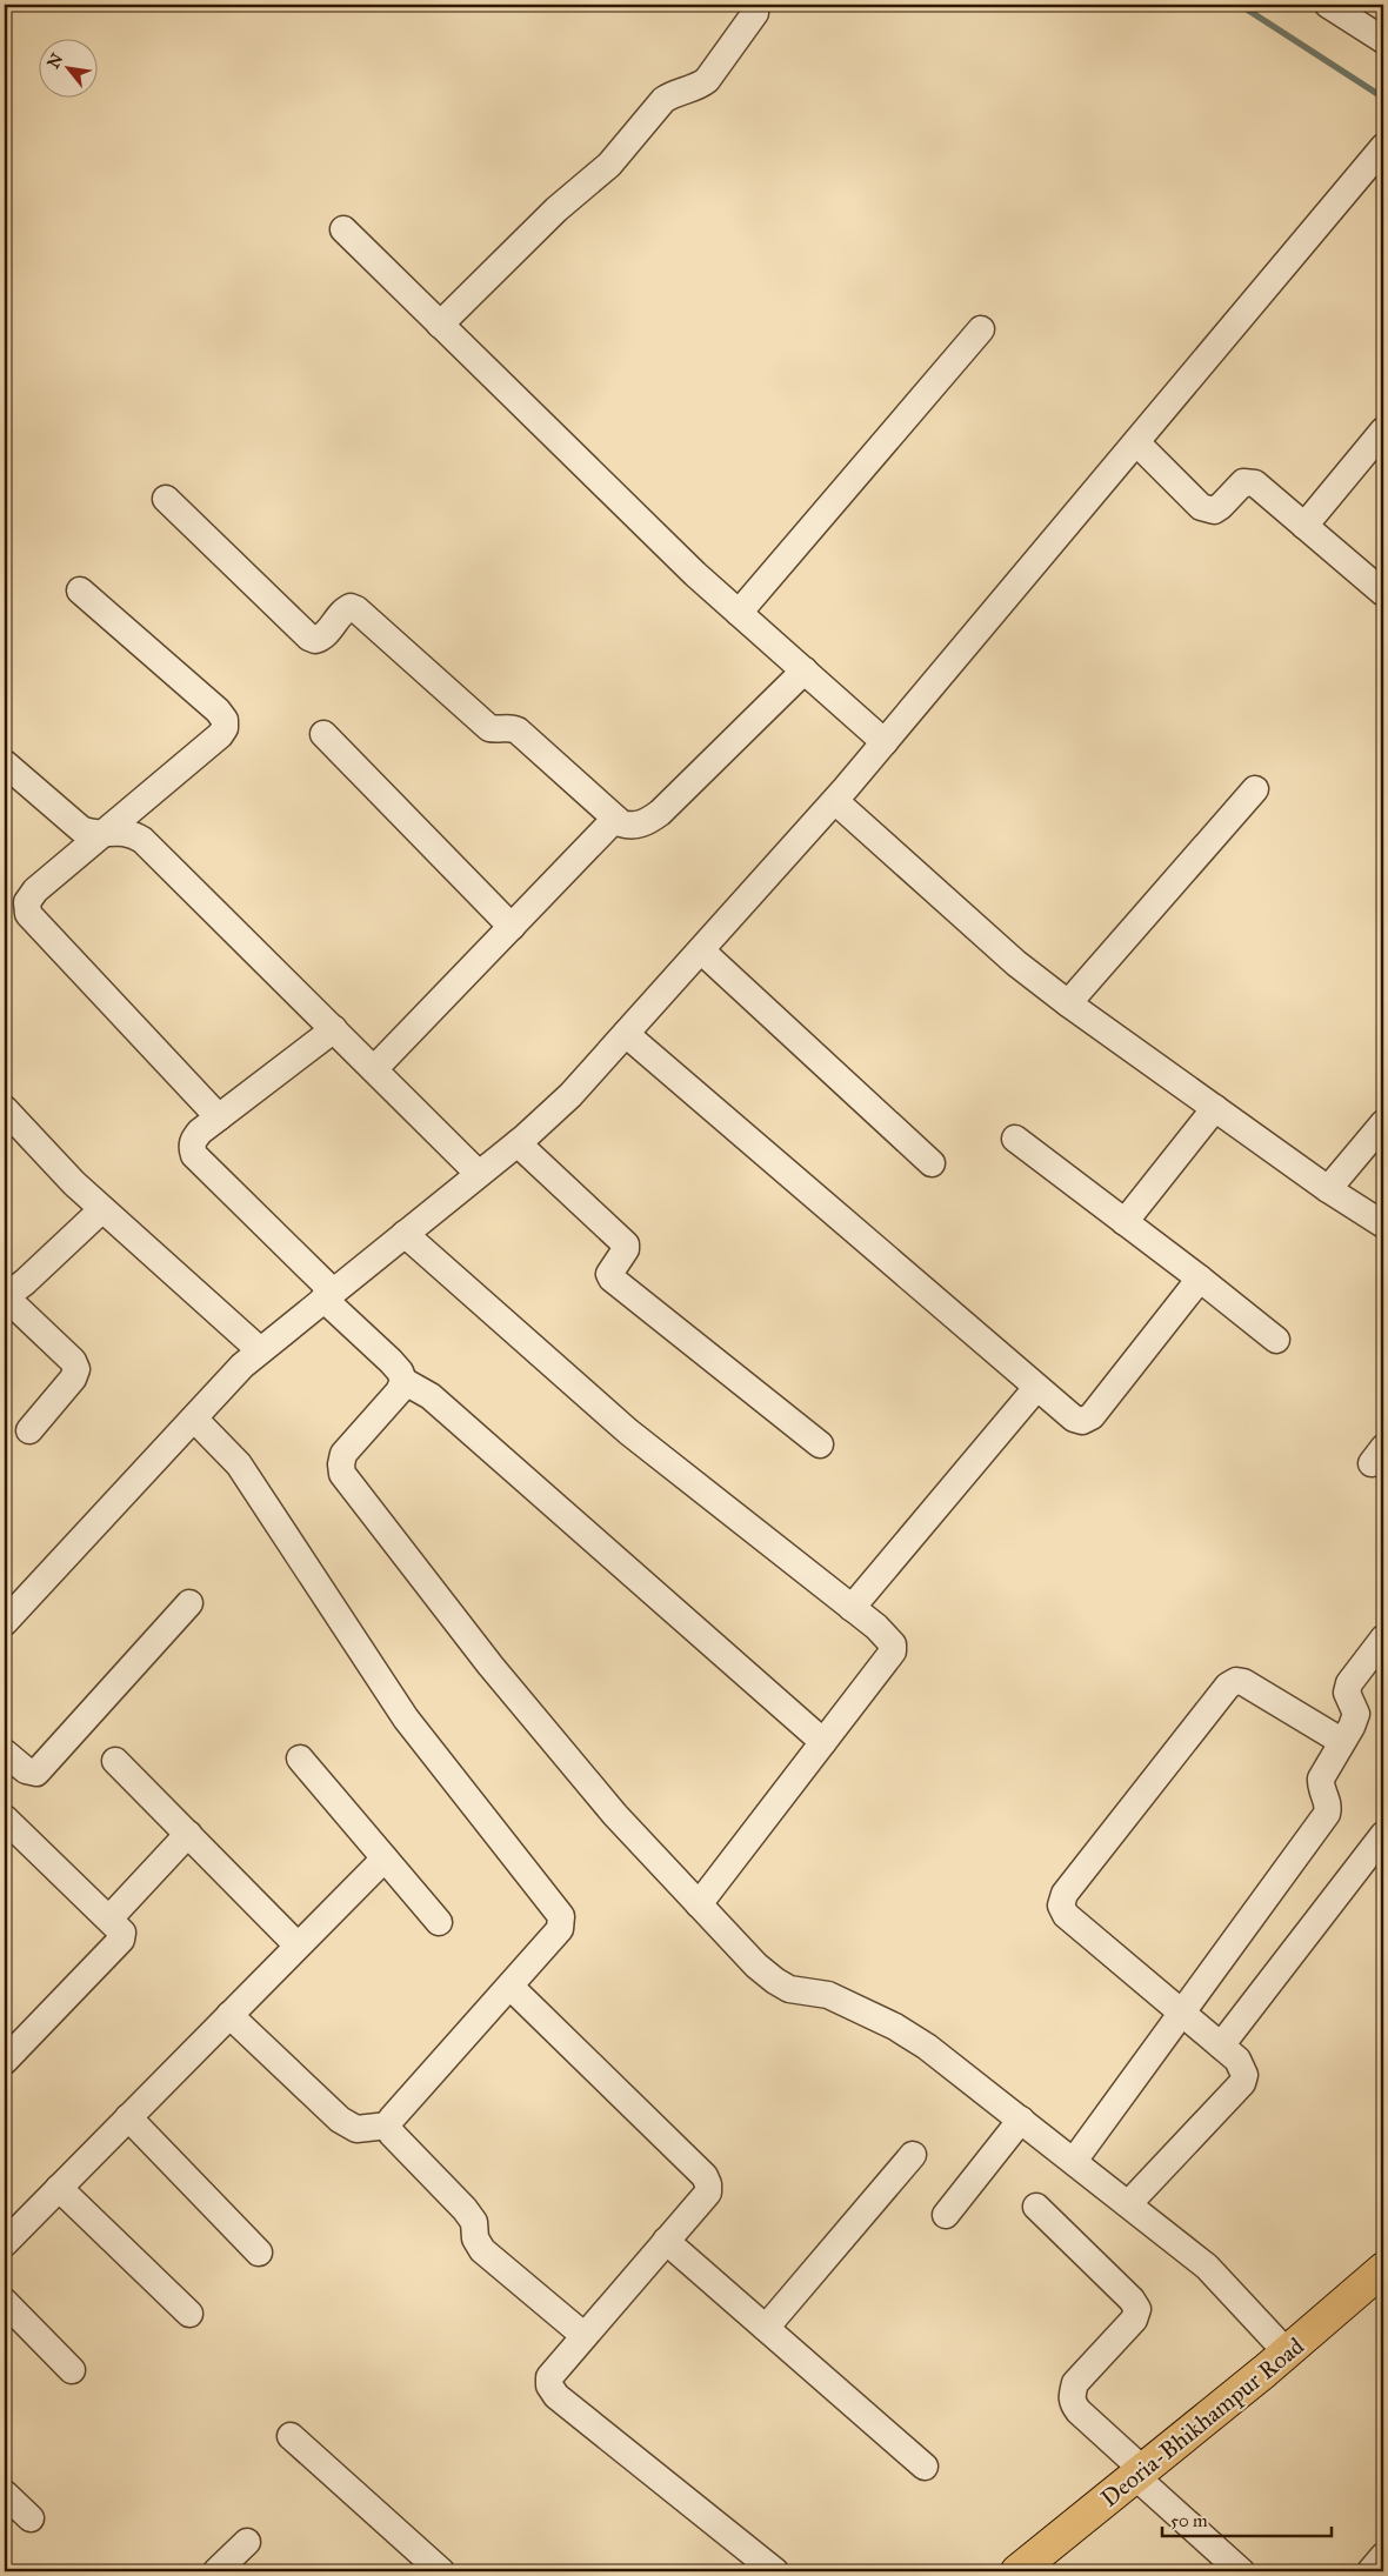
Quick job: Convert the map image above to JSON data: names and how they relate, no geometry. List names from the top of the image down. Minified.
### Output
{"streets":{"main road":["Deoria-Bhikhampur Road"]},"scale_bar":"50 m","north":"top left"}
